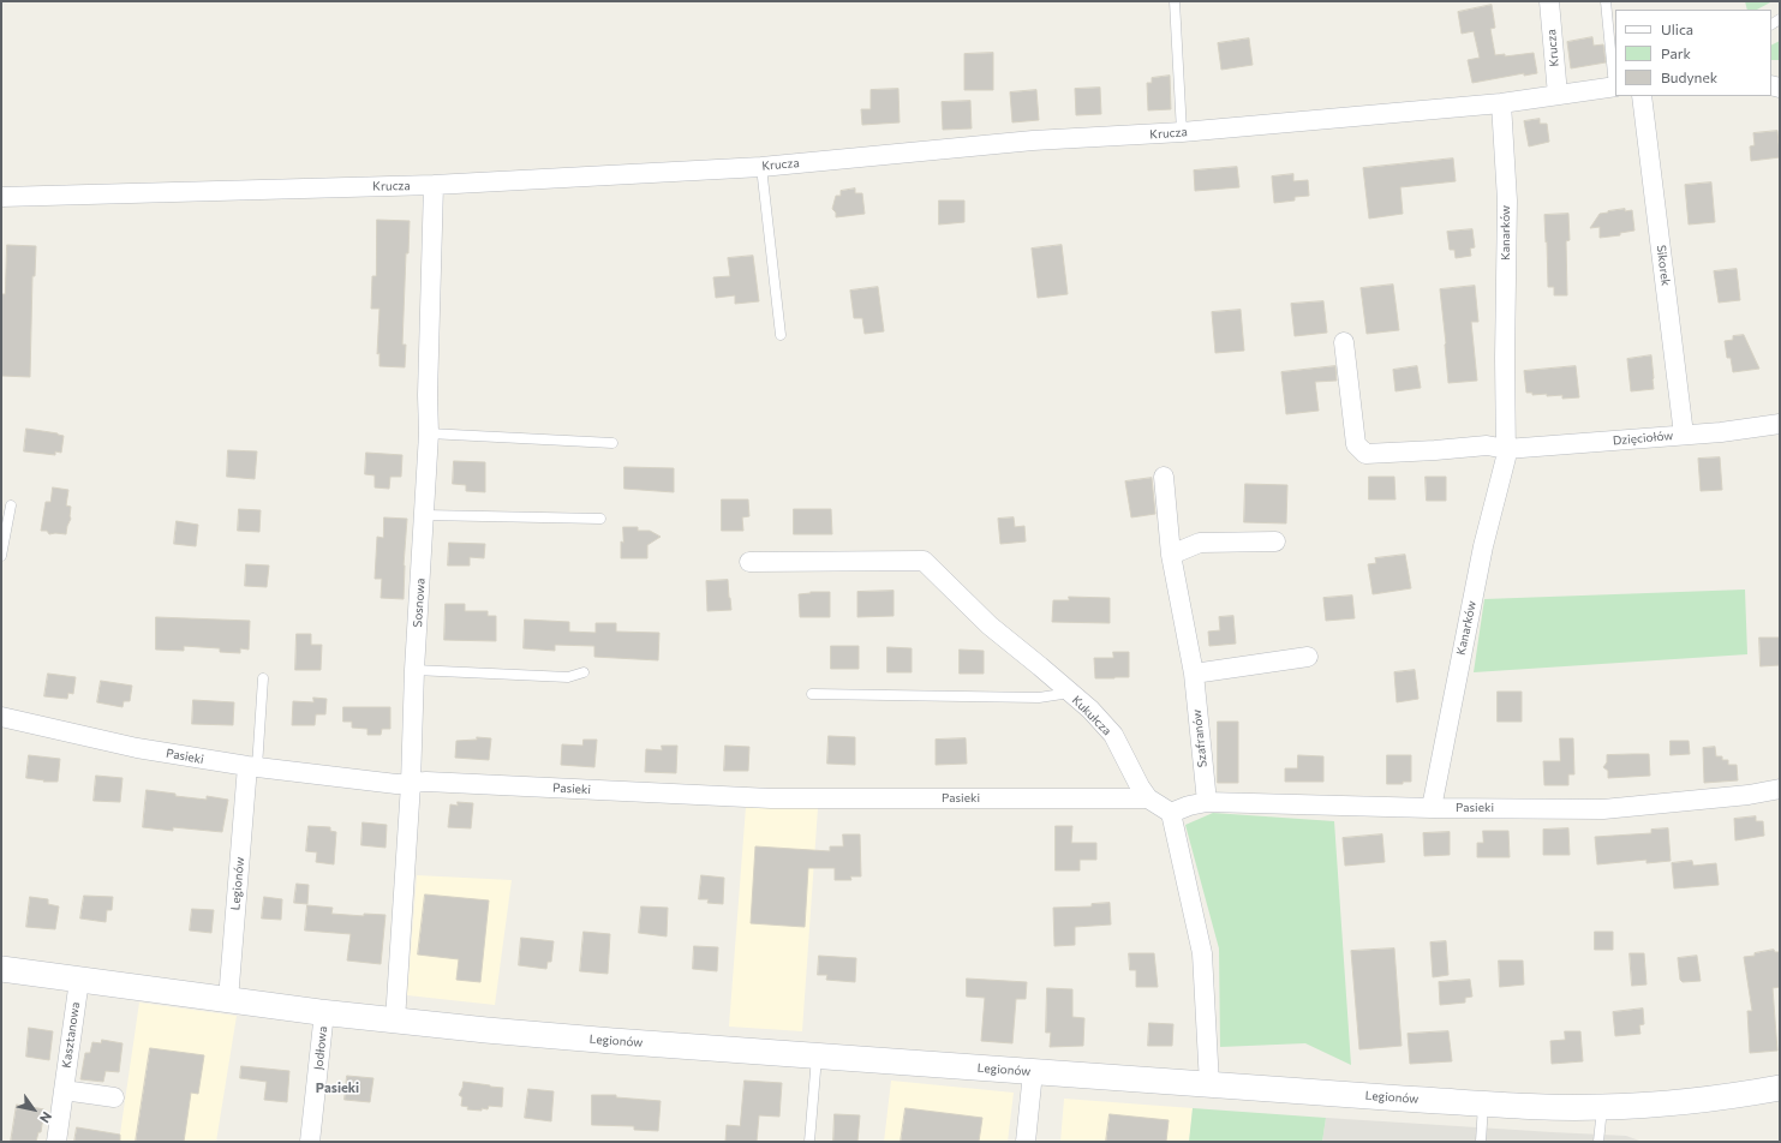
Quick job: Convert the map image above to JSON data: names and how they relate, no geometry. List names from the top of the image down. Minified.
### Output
{"streets":{"street":["Krucza","Kanarków","Sikorek","Dzięciołów","Sosnowa","Kukułcza","Szafranów","Pasieki","Legionów","Kasztanowa","Jodłowa"]},"crossings":[["Krucza","Kanarków"],["Krucza","Sosnowa"],["Kanarków","Dzięciołów"],["Kanarków","Pasieki"],["Sikorek","Dzięciołów"],["Sosnowa","Pasieki"],["Sosnowa","Legionów"],["Kukułcza","Pasieki"],["Szafranów","Pasieki"],["Pasieki","Legionów"],["Legionów","Kasztanowa"],["Legionów","Jodłowa"]],"districts":["Pasieki"],"legend":["Ulica","Park","Budynek"],"north":"bottom right"}
